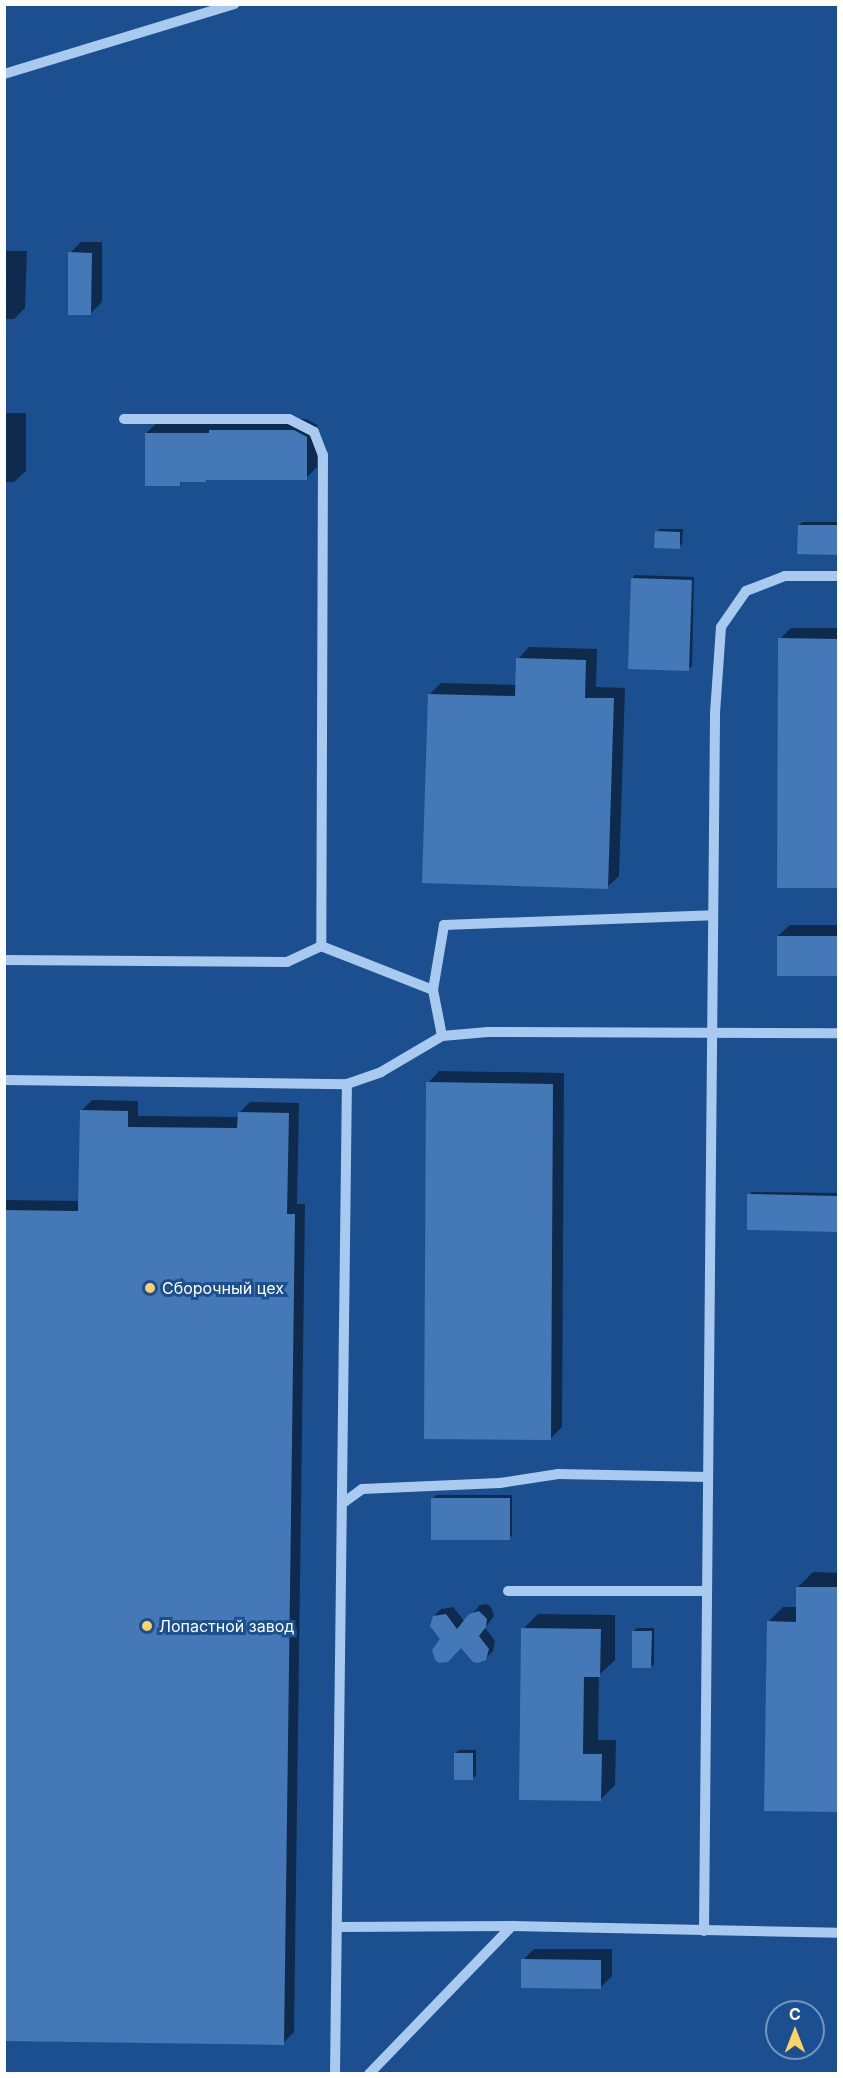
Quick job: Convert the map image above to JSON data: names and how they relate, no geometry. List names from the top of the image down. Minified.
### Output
{"places":["Сборочный цех","Лопастной завод"],"north":"top"}
